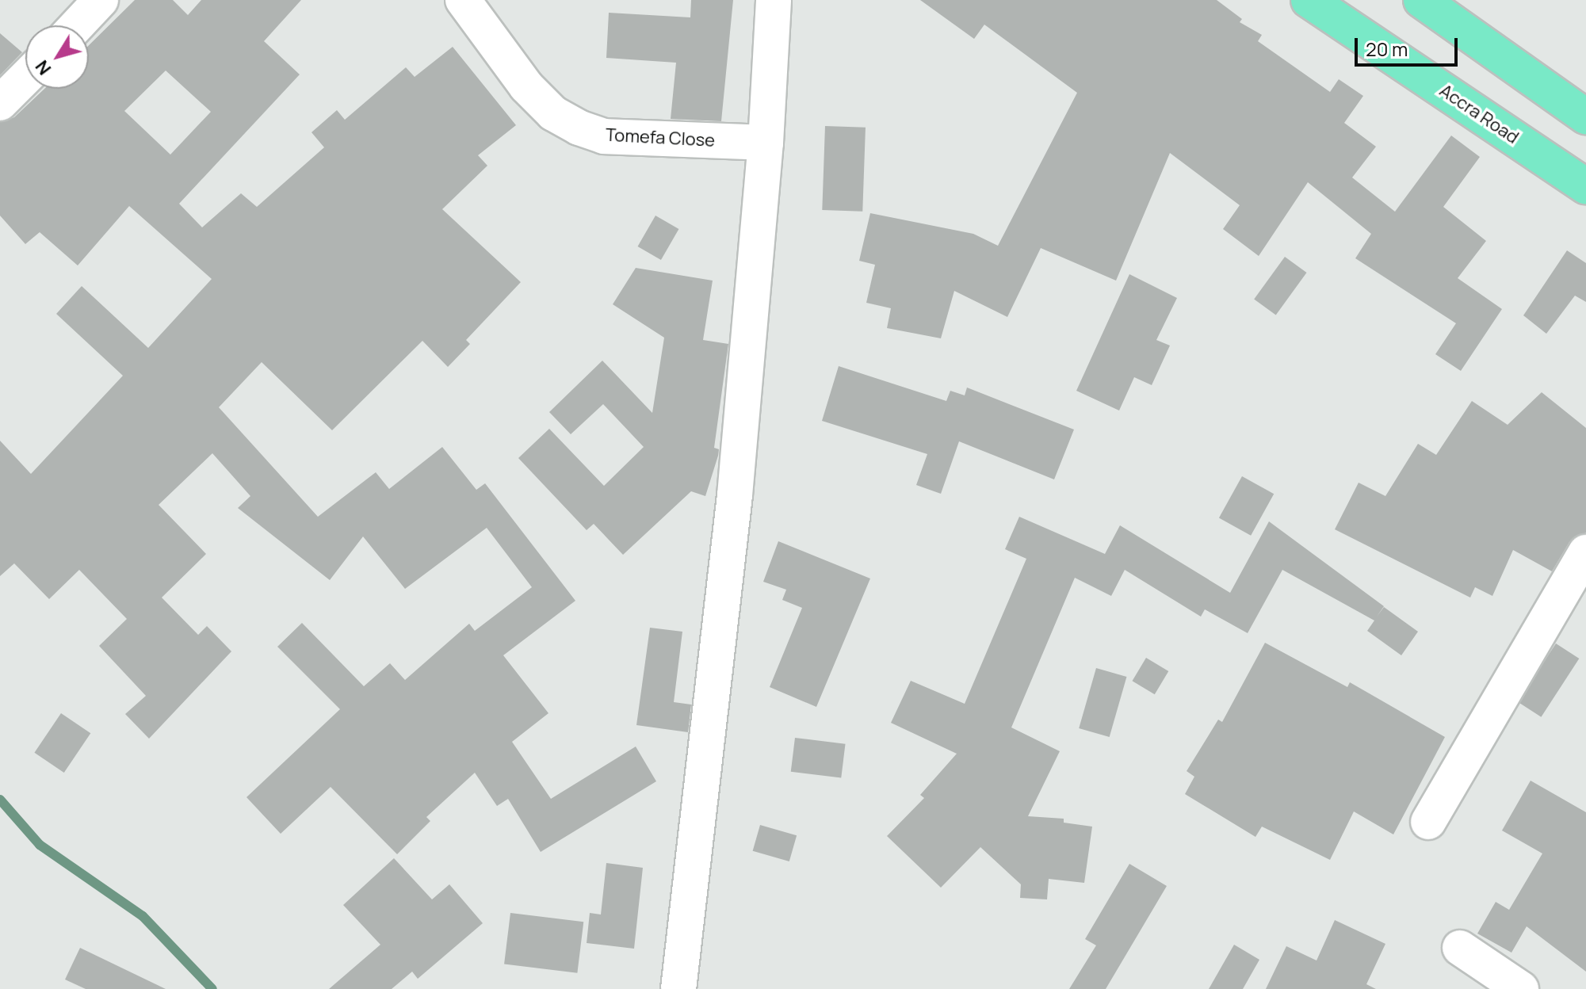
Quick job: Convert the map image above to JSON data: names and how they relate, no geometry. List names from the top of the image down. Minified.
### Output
{"streets":{"main road":["Accra Road"],"street":["Tomefa Close"]},"scale_bar":"20 m","north":"bottom left"}
